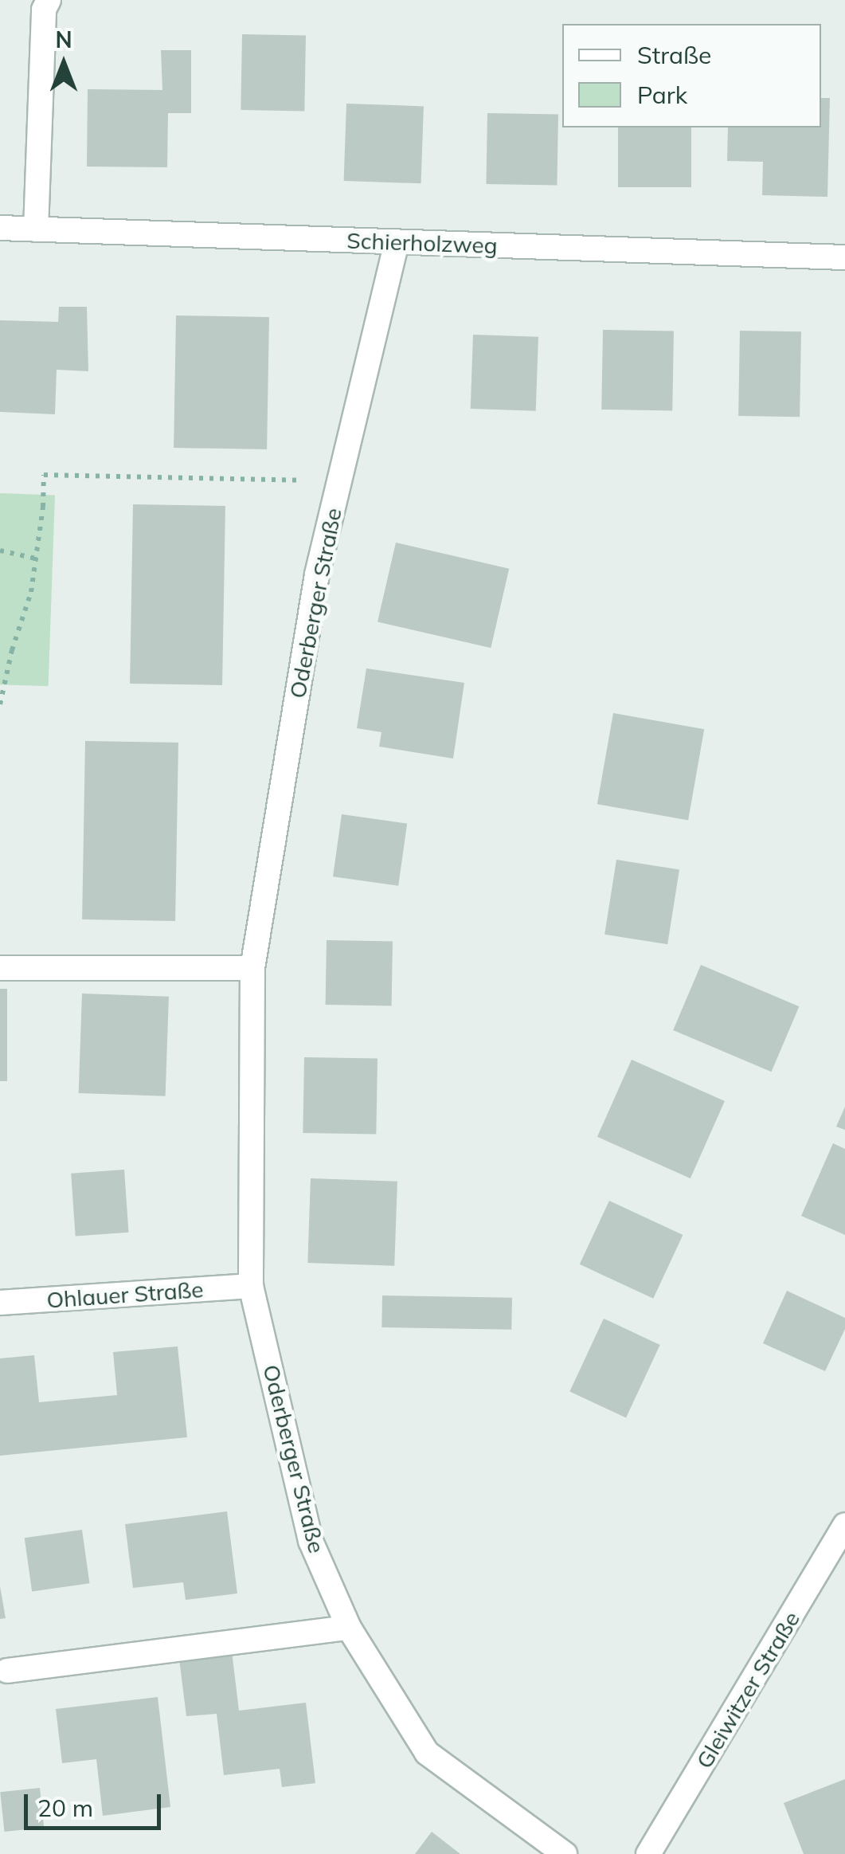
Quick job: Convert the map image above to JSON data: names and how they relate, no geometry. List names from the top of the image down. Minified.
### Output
{"streets":{"street":["Schierholzweg","Oderberger Straße","Ohlauer Straße","Gleiwitzer Straße"]},"crossings":[["Schierholzweg","Oderberger Straße"],["Oderberger Straße","Ohlauer Straße"]],"legend":["Straße","Park"],"scale_bar":"20 m","north":"top"}
